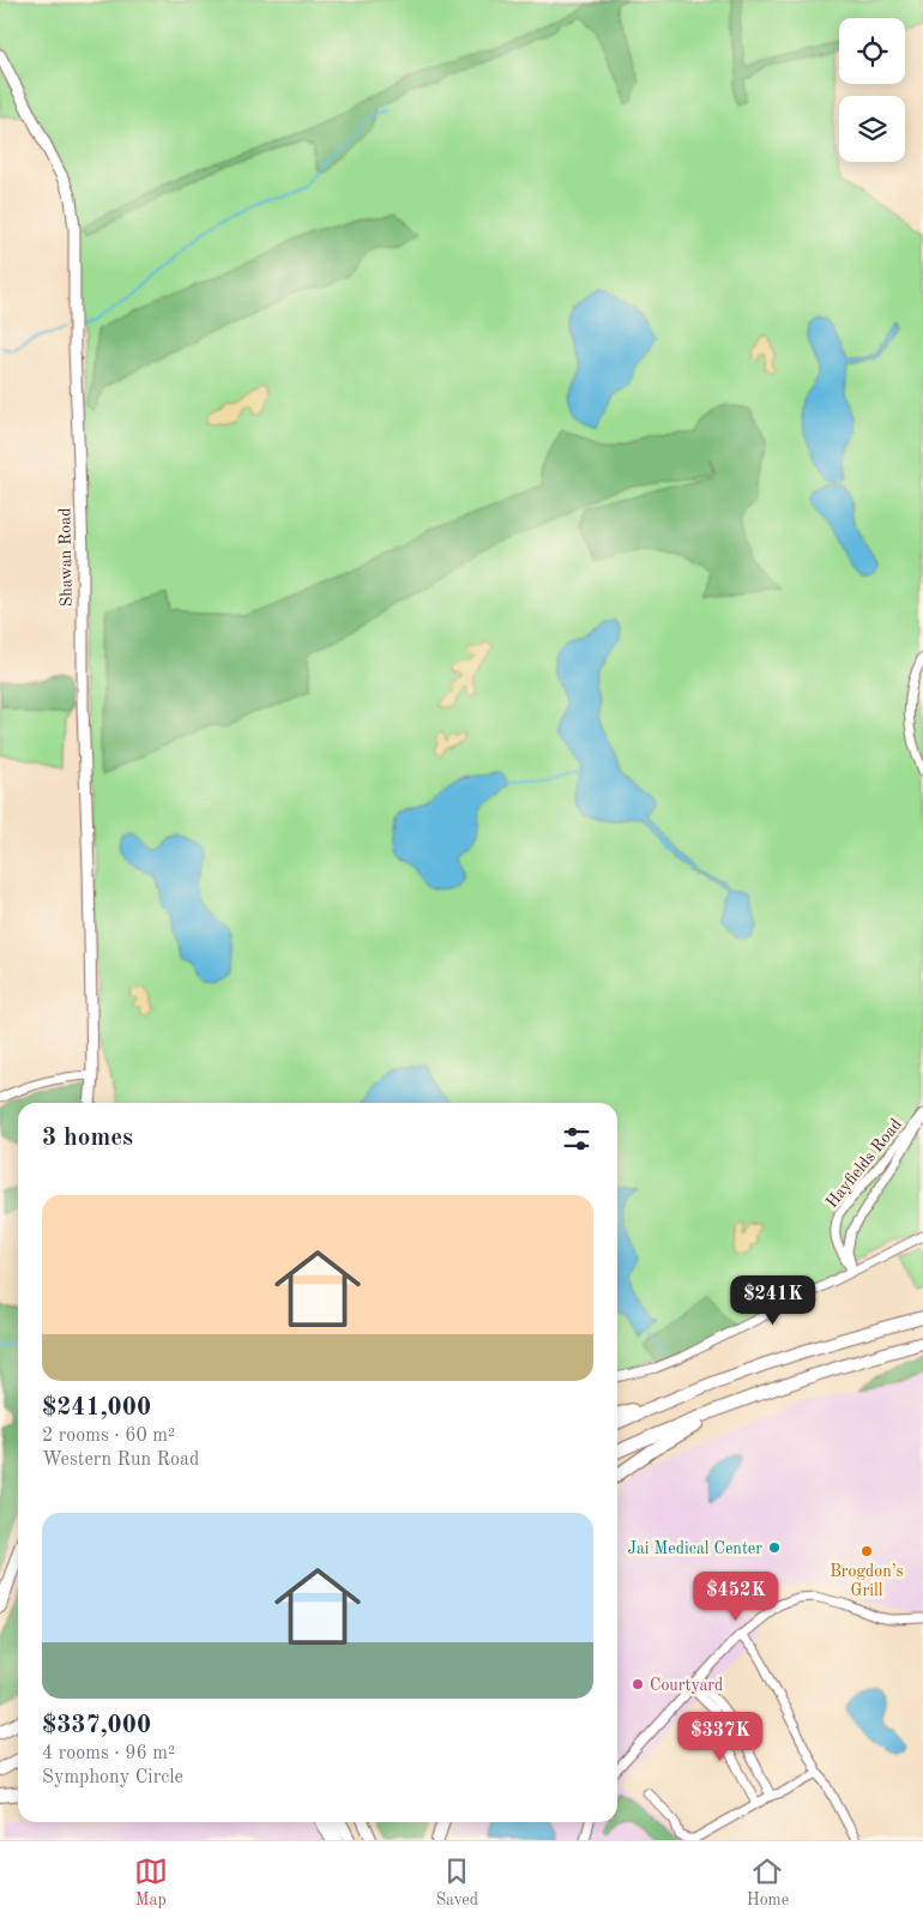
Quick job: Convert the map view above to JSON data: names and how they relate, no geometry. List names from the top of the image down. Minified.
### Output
{"streets":{"main road":["Shawan Road"],"street":["Hayfields Road"]},"places":["Jai Medical Center","Brogdon’s Grill","Courtyard"],"page":{"heading":"3 homes","list":[{"name":"$241,000","note":"2 rooms · 60 m² · Western Run Road"},{"name":"$337,000","note":"4 rooms · 96 m² · Symphony Circle"}],"price":["$241K","$452K","$337K"],"tabs":["Map","Saved","Home"]}}
